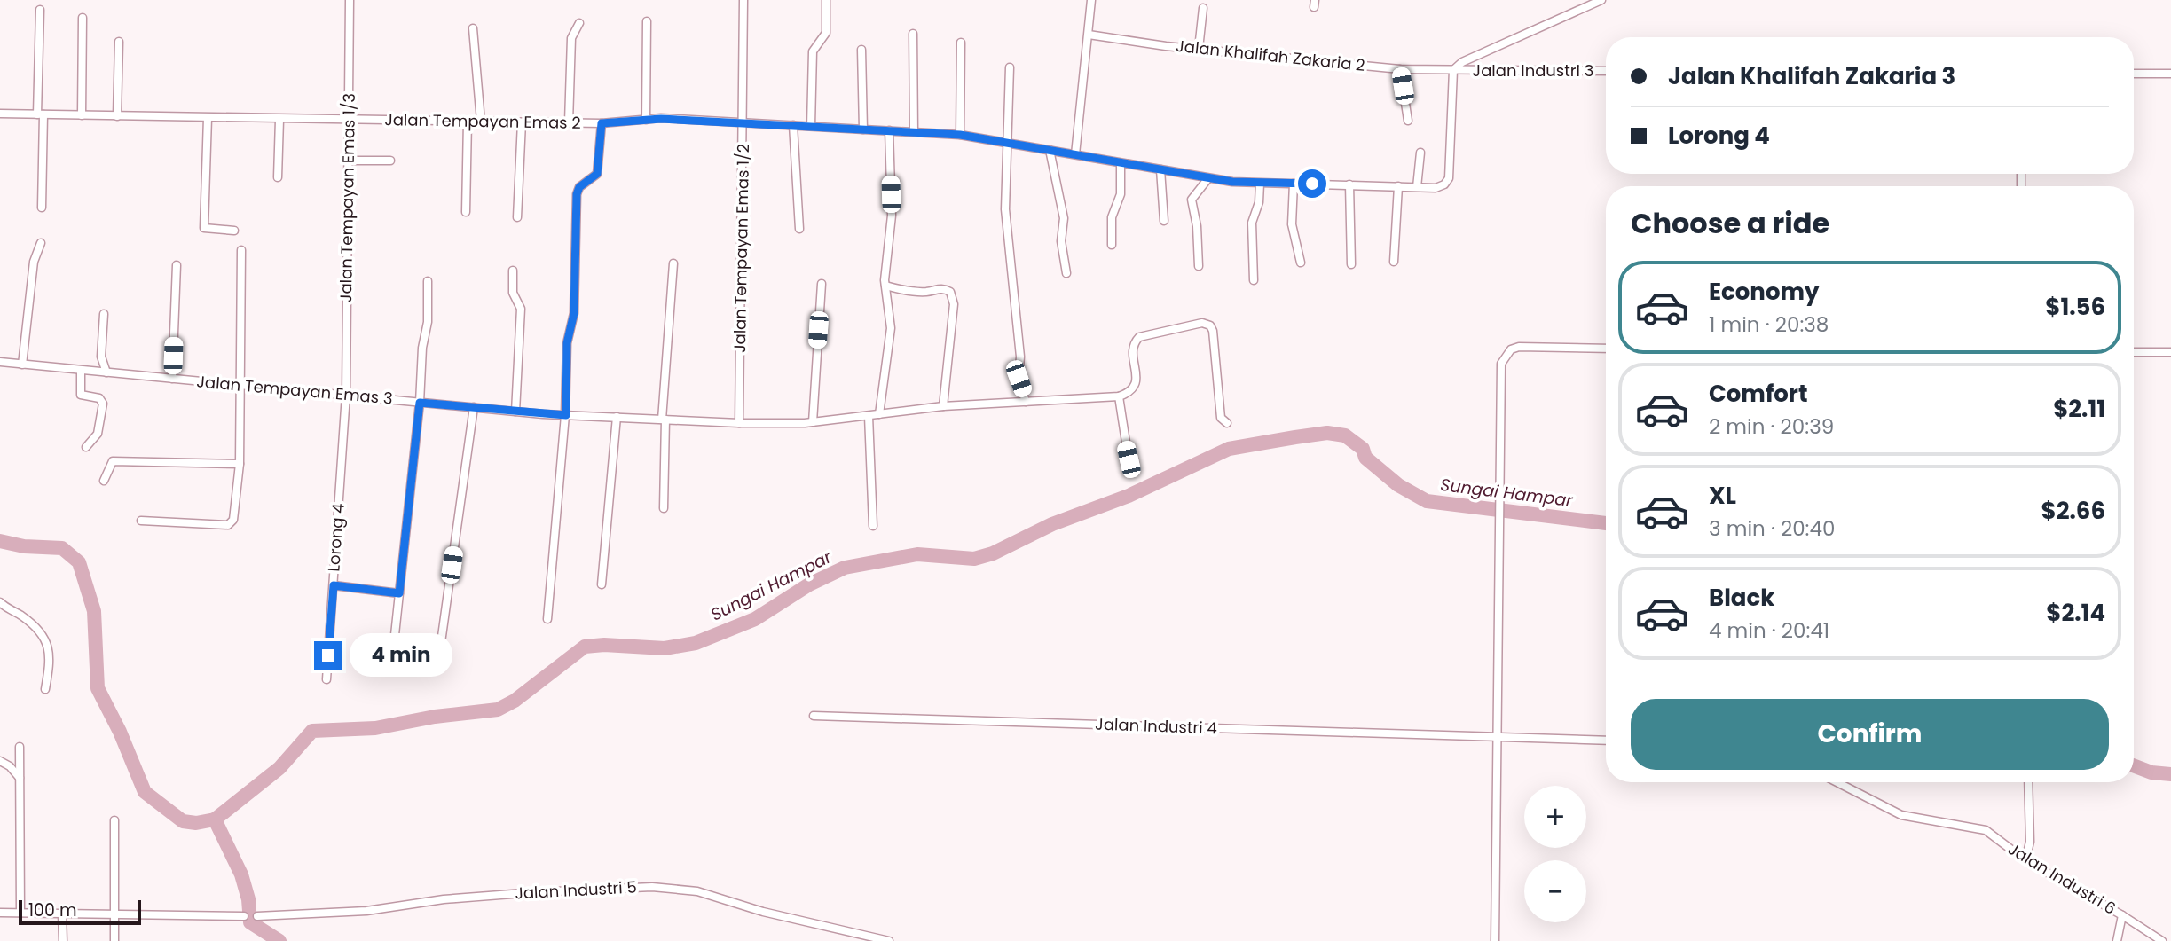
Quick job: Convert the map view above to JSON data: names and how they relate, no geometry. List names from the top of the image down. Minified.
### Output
{"streets":{"street":["Jalan Khalifah Zakaria 2","Jalan Industri 3","Jalan Tempayan Emas 2","Jalan Tempayan Emas 1/3","Jalan Tempayan Emas 1/2","Jalan Tempayan Emas 3","Lorong 4","Jalan Industri 4","Jalan Industri 6","Jalan Industri 5"]},"crossings":[["Jalan Khalifah Zakaria 2","Jalan Industri 3"],["Jalan Khalifah Zakaria 2","Jalan Tempayan Emas 2"],["Jalan Industri 3","Jalan Tempayan Emas 2"],["Jalan Tempayan Emas 2","Jalan Tempayan Emas 1/3"],["Jalan Tempayan Emas 2","Jalan Tempayan Emas 1/2"],["Jalan Tempayan Emas 1/3","Jalan Tempayan Emas 3"],["Jalan Tempayan Emas 1/3","Lorong 4"],["Jalan Tempayan Emas 1/2","Jalan Tempayan Emas 3"],["Jalan Tempayan Emas 3","Lorong 4"]],"water":["Sungai Hampar"],"scale_bar":"100 m","page":{"banner":["Jalan Khalifah Zakaria 3","Lorong 4"],"heading":"Choose a ride","list":[{"name":"Economy","note":"1 min · 20:38","value":"$1.56"},{"name":"Comfort","note":"2 min · 20:39","value":"$2.11"},{"name":"XL","note":"3 min · 20:40","value":"$2.66"},{"name":"Black","note":"4 min · 20:41","value":"$2.14"}],"bubble":"4 min","buttons":"Confirm","map_buttons":["+","−"],"scale":"100 m"}}
